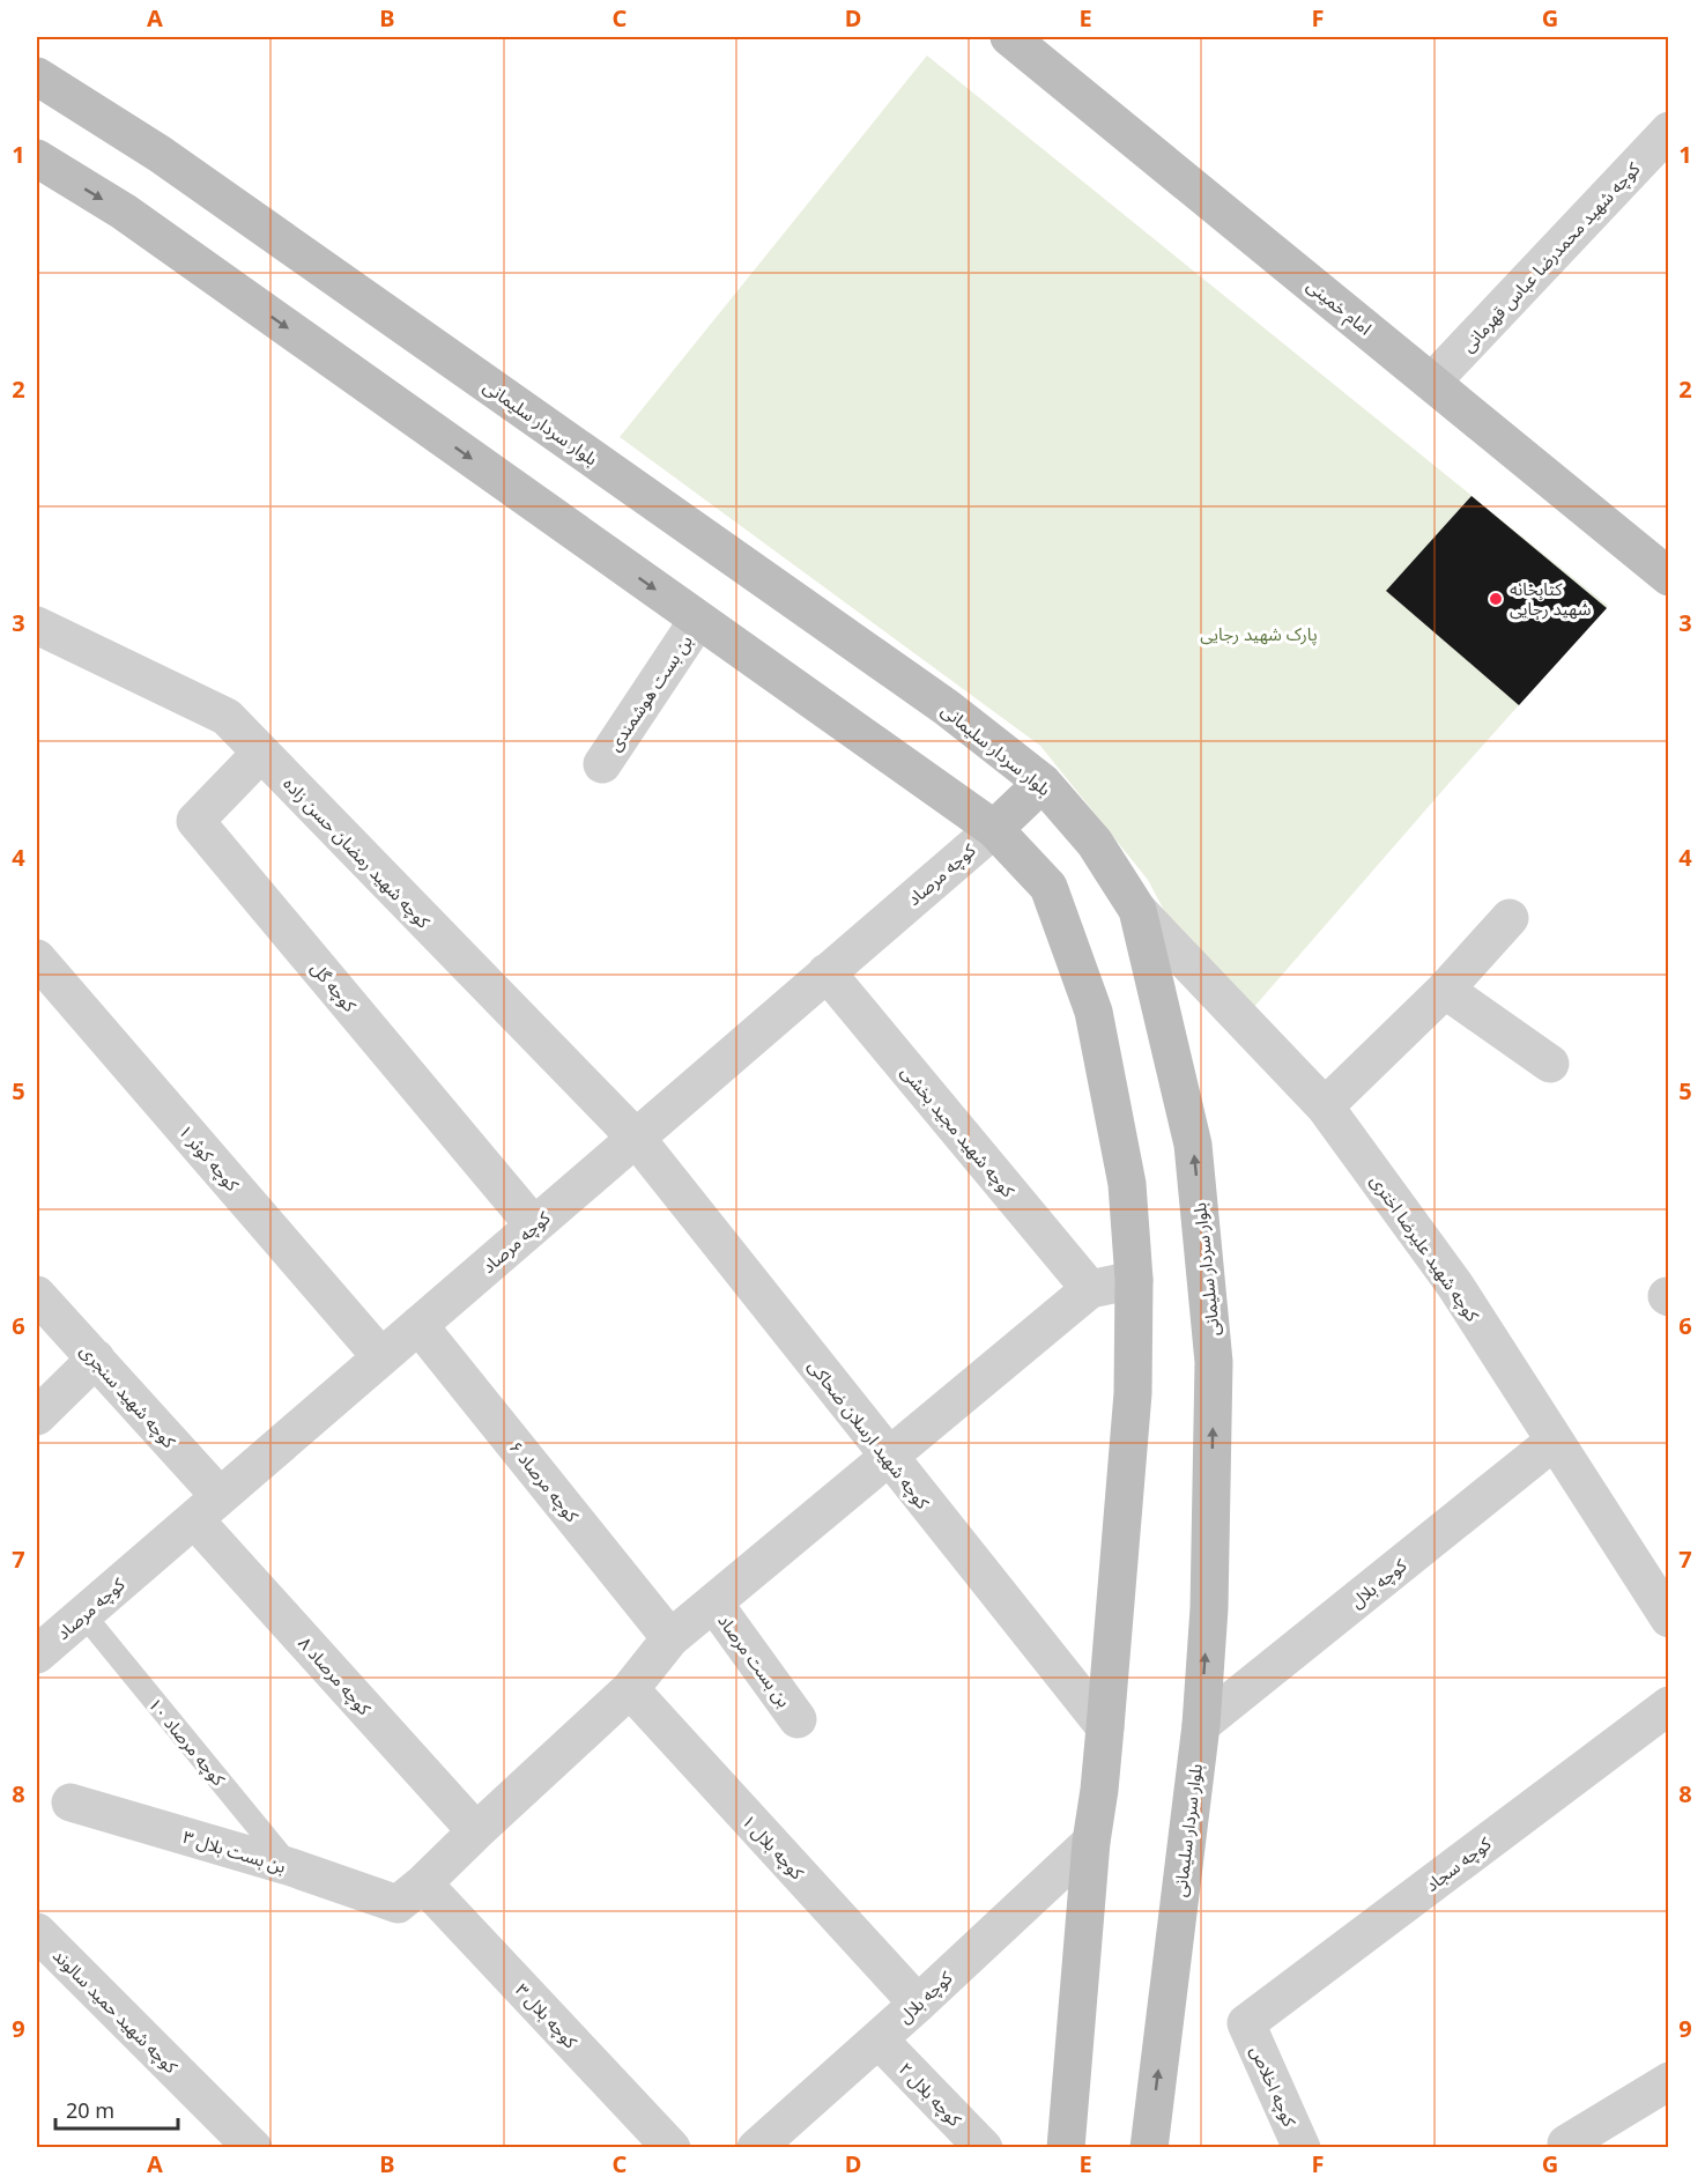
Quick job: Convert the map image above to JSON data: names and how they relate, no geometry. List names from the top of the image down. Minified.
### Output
{"streets":{"main road":["امام خمینی","بلوار سردار سلیمانی"],"street":["کوچه شهید محمدرضا عباس قهرمانی","بن بست هوشمندی","کوچه شهید رمضان حسن زاده","کوچه مرصاد","کوچه گل","کوچه شهید مجید بخشی","کوچه کوثر ۱","کوچه شهید علیرضا اختری","کوچه شهید سنجری","کوچه شهید ارسلان ضحاکی","کوچه مرصاد ۶","کوچه بلال","بن بست مرصاد","کوچه مرصاد ۸","کوچه بلال ۱","بن بست بلال ۳","کوچه سجاد","کوچه شهید حمید سالوند","کوچه بلال ۳","کوچه اخلاص","کوچه بلال ۲"],"lane":["کوچه مرصاد ۱۰"]},"crossings":[["کوچه شهید محمدرضا عباس قهرمانی","امام خمینی"],["بلوار سردار سلیمانی","کوچه شهید علیرضا اختری"],["بلوار سردار سلیمانی","کوچه بلال"],["کوچه شهید رمضان حسن زاده","کوچه مرصاد"],["کوچه شهید رمضان حسن زاده","کوچه گل"],["کوچه شهید رمضان حسن زاده","کوچه شهید ارسلان ضحاکی"],["کوچه مرصاد","کوچه گل"],["کوچه مرصاد","کوچه شهید مجید بخشی"],["کوچه مرصاد","کوچه کوثر ۱"],["کوچه مرصاد","کوچه شهید سنجری"],["کوچه مرصاد","کوچه شهید ارسلان ضحاکی"],["کوچه مرصاد","کوچه مرصاد ۶"],["کوچه مرصاد","کوچه مرصاد ۸"],["کوچه مرصاد","کوچه مرصاد ۱۰"],["کوچه شهید علیرضا اختری","کوچه بلال"],["کوچه شهید سنجری","کوچه مرصاد ۸"],["کوچه بلال","کوچه بلال ۱"],["کوچه بلال","کوچه بلال ۲"],["کوچه مرصاد ۱۰","بن بست بلال ۳"],["بن بست بلال ۳","کوچه بلال ۳"],["کوچه سجاد","کوچه اخلاص"]],"parks":["پارک شهید رجایی"],"places":["کتابخانه شهید رجایی"],"scale_bar":"20 m","grid":{"columns":["A","B","C","D","E","F","G"],"rows":["1","2","3","4","5","6","7","8","9"]}}
